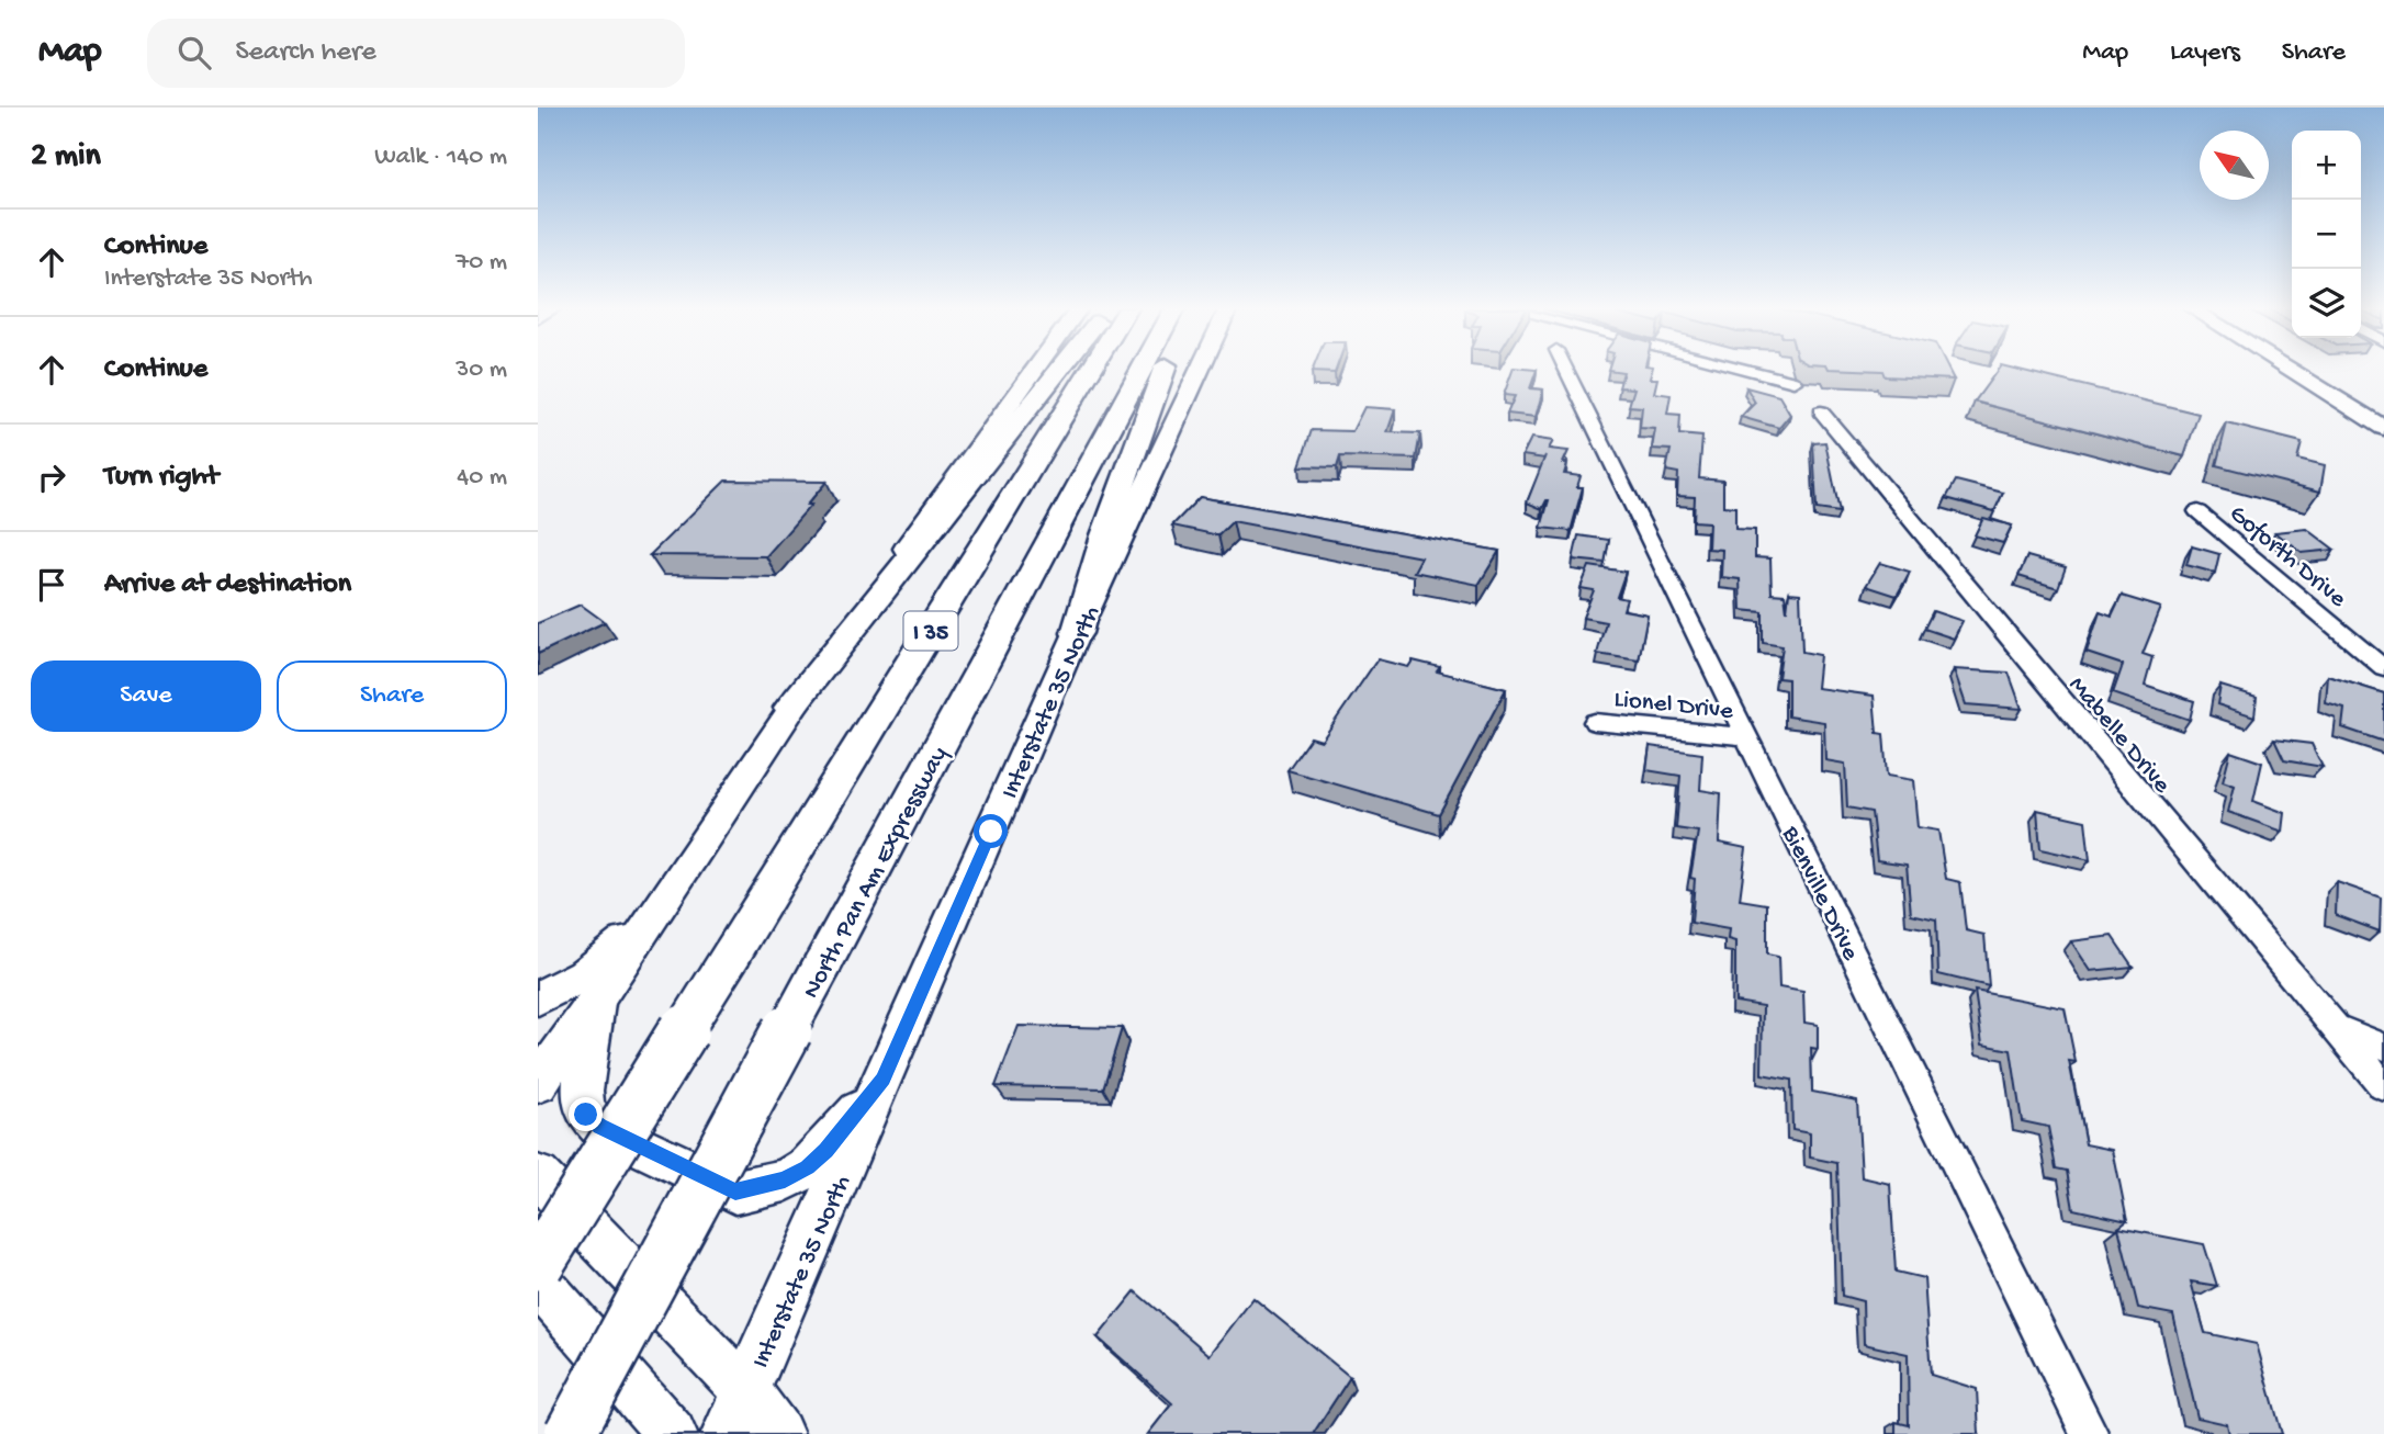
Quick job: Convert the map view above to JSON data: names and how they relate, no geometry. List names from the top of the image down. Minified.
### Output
{"streets":{"highway":["I 35","North Pan Am Expressway"],"main road":["Interstate 35 North"],"street":["Goforth Drive","Lionel Drive","Mabelle Drive","Bienville Drive"]},"crossings":[["Lionel Drive","Bienville Drive"]],"north":"top left","page":{"header":"Map","search":"Search here","nav":["Map","Layers","Share"],"heading":["2 min","Walk · 140 m"],"map_buttons":["+","−"],"list":[["Continue","Interstate 35 North","70 m"],["Continue","30 m"],["Turn right","40 m"],"Arrive at destination"],"buttons":["Save","Share"]}}
